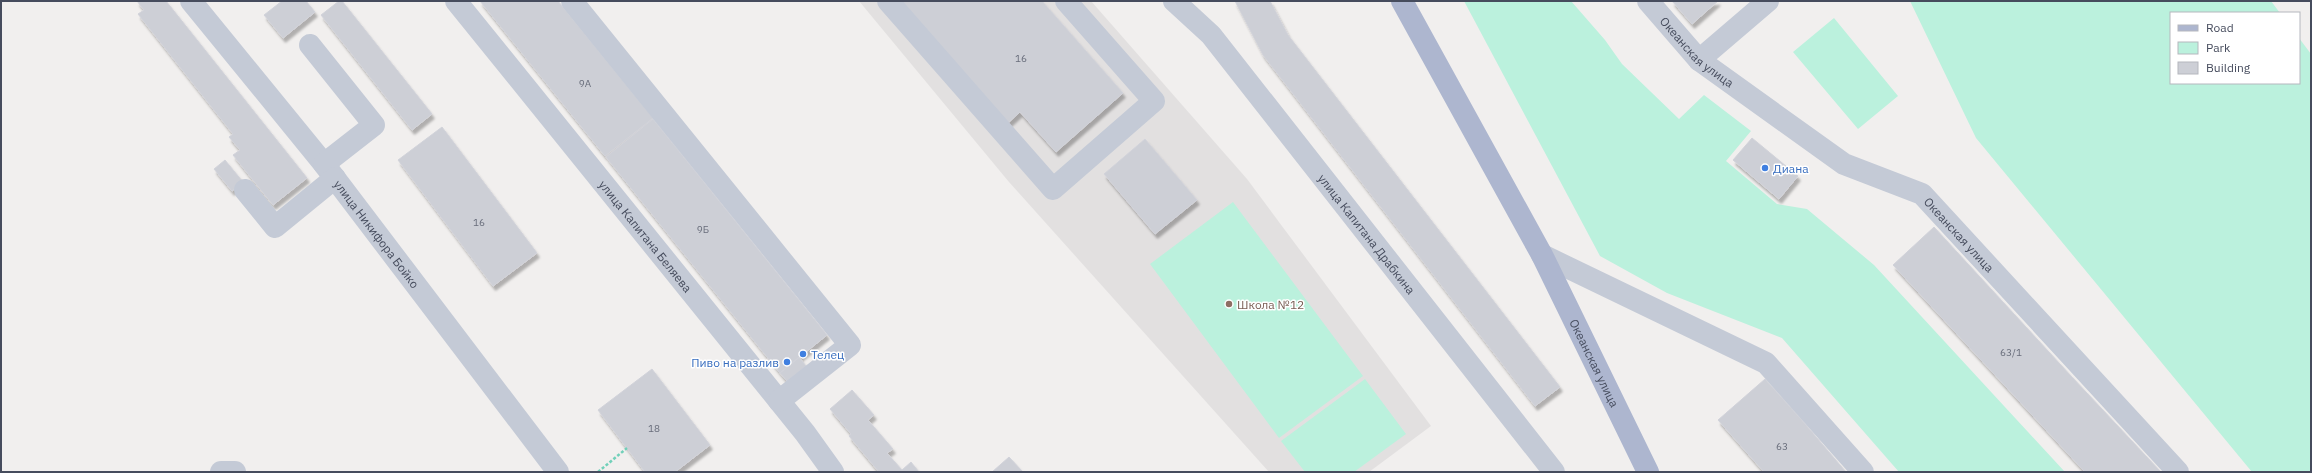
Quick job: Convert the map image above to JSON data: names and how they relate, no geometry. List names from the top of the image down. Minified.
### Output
{"streets":{"main road":["Океанская улица"],"street":["улица Никифора Бойко","улица Капитана Драбкина","улица Капитана Беляева"]},"places":["Диана","Школа №12","Телец","Пиво на разлив"],"house_numbers":["16","9А","16","9Б","63/1","18","63"],"legend":["Road","Park","Building"]}
